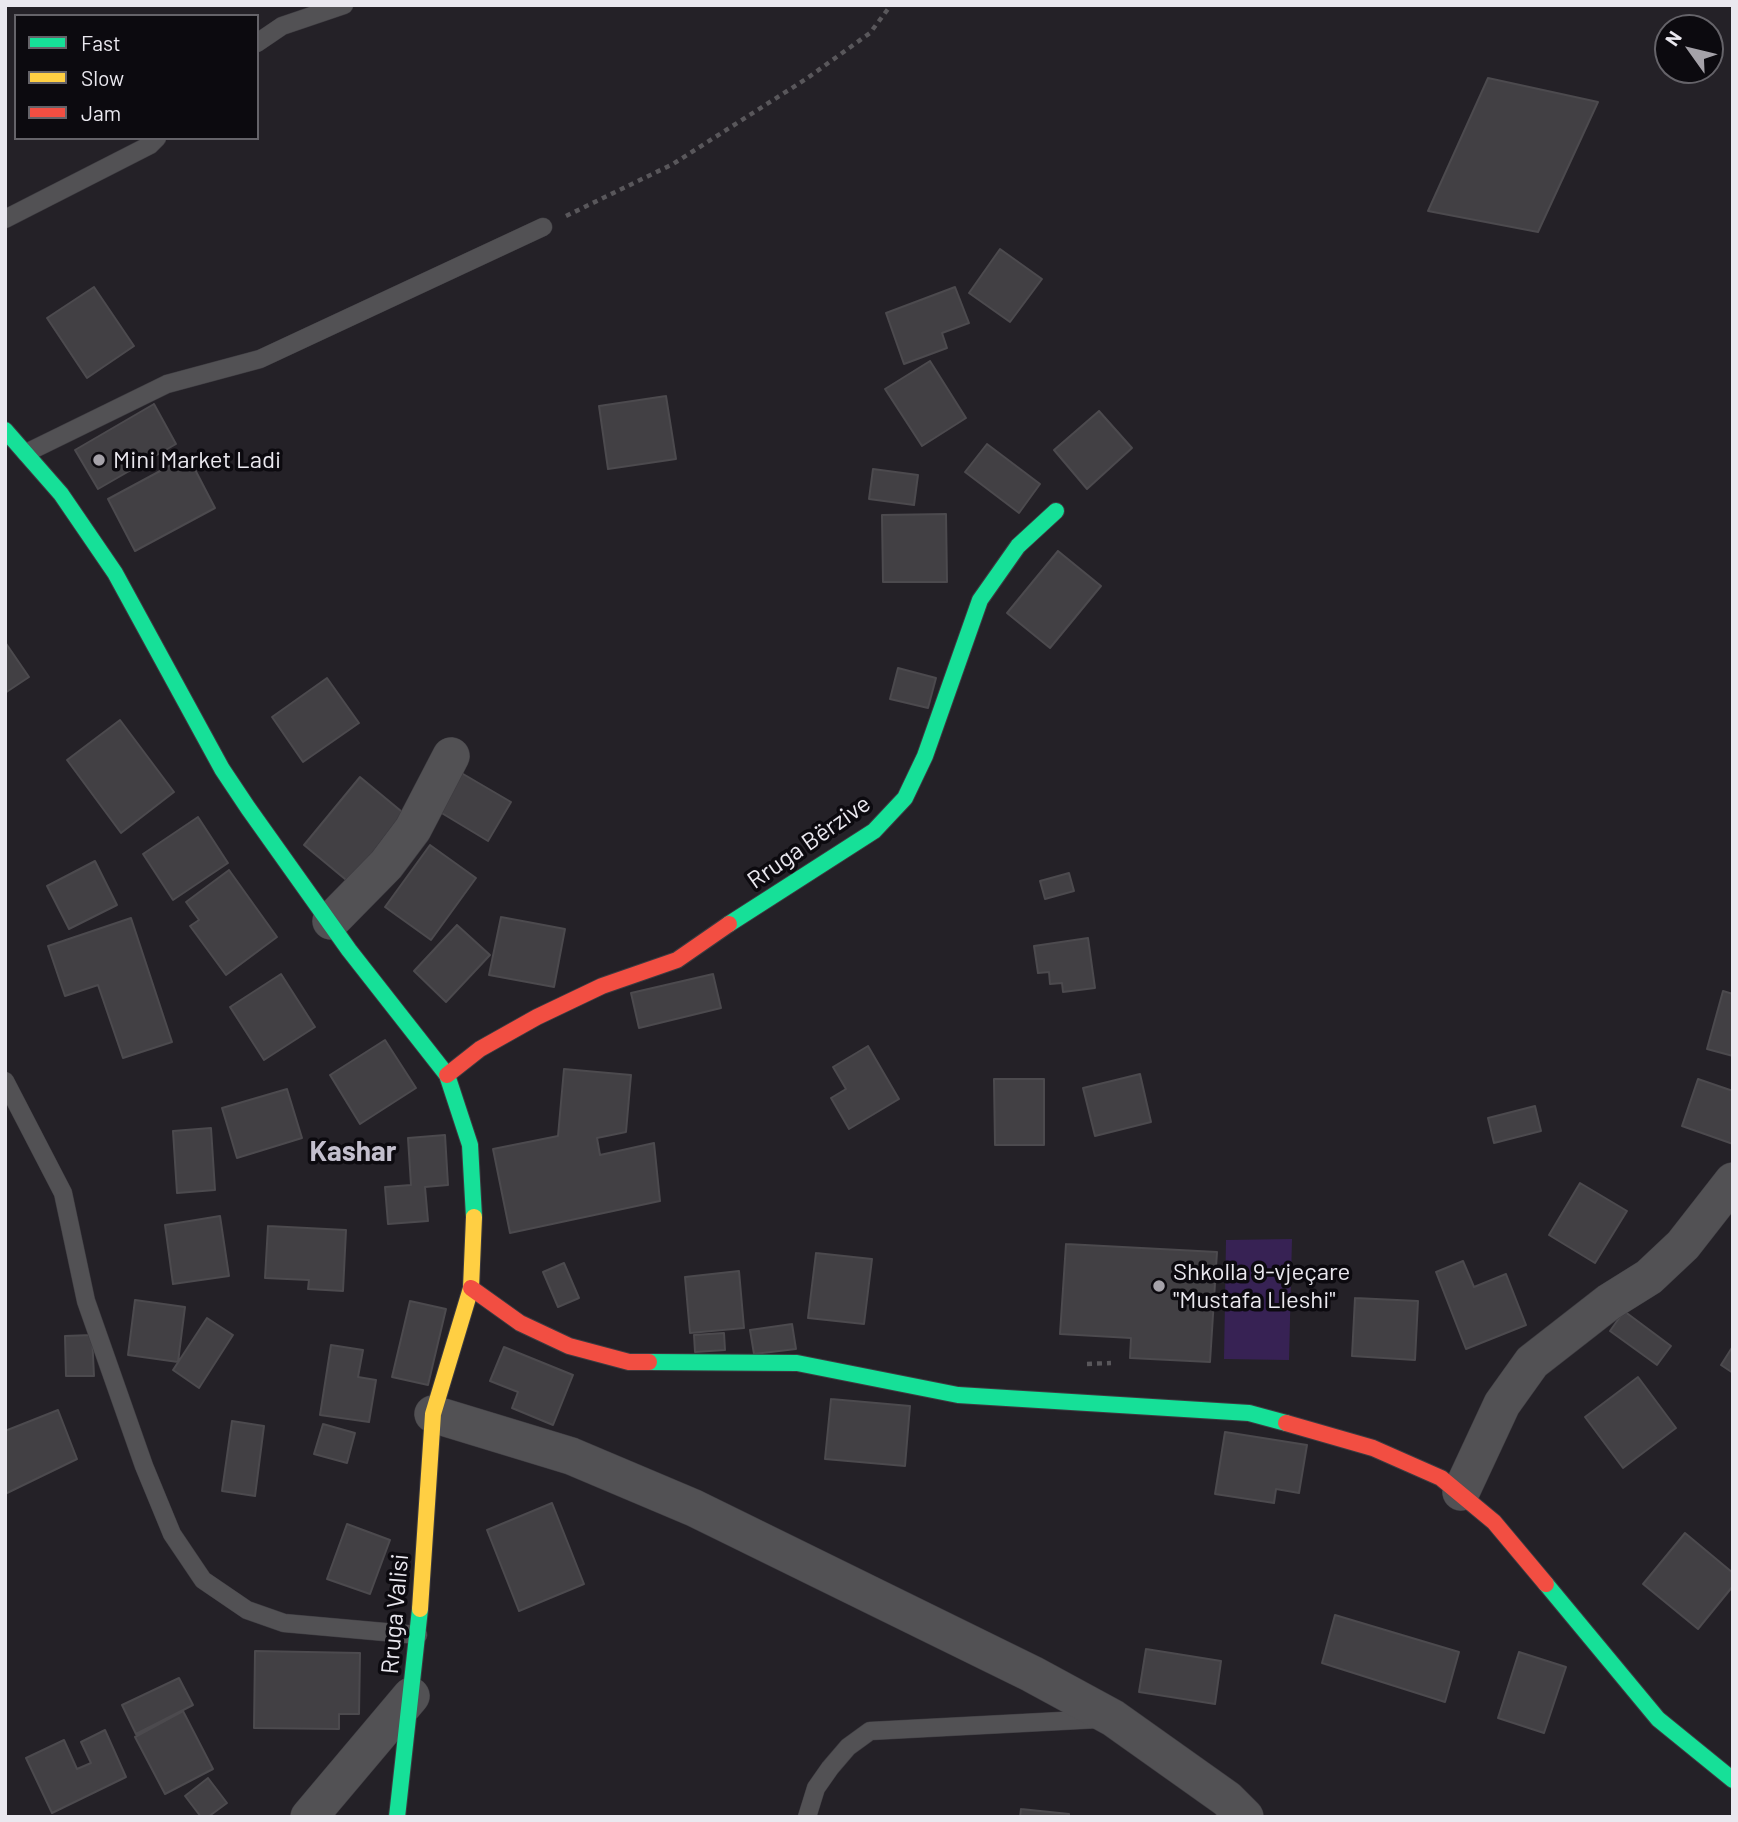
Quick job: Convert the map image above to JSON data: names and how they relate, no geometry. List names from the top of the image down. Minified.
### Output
{"streets":{"street":["Rruga Bërzive","Rruga Valisi"]},"crossings":[["Rruga Bërzive","Rruga Valisi"]],"districts":["Kashar"],"places":["Mini Market Ladi","Shkolla 9-vjeçare \"Mustafa Lleshi\""],"legend":["Fast","Slow","Jam"],"north":"top left"}
